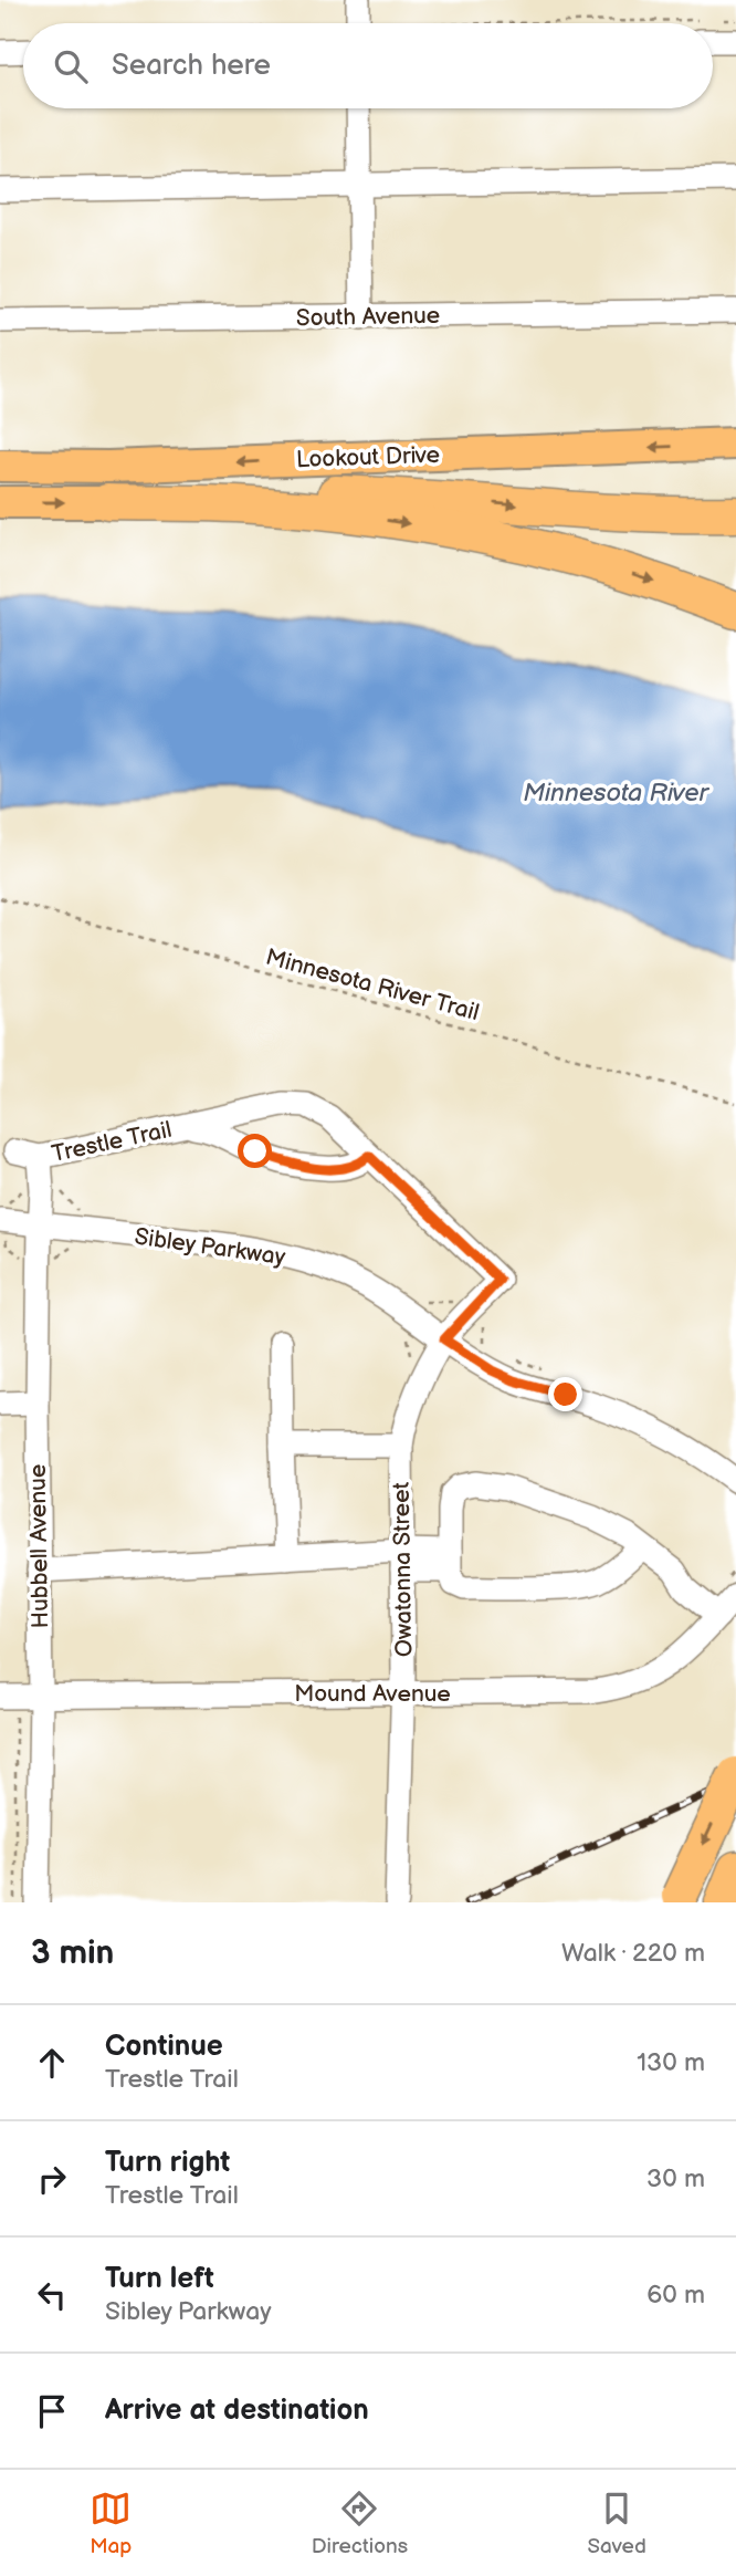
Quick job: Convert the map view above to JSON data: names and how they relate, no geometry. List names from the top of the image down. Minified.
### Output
{"streets":{"main road":["Lookout Drive"],"street":["South Avenue","Trestle Trail","Sibley Parkway","Hubbell Avenue","Owatonna Street","Mound Avenue"],"path":["Minnesota River Trail"]},"crossings":[["Trestle Trail","Sibley Parkway"],["Trestle Trail","Hubbell Avenue"],["Trestle Trail","Owatonna Street"],["Sibley Parkway","Hubbell Avenue"],["Sibley Parkway","Owatonna Street"],["Hubbell Avenue","Mound Avenue"],["Owatonna Street","Mound Avenue"]],"one_way":["Lookout Drive"],"water":["Minnesota River"],"page":{"search":"Search here","heading":["3 min","Walk · 220 m"],"list":[["Continue","Trestle Trail","130 m"],["Turn right","Trestle Trail","30 m"],["Turn left","Sibley Parkway","60 m"],"Arrive at destination"],"nav":["Map","Directions","Saved"]}}
